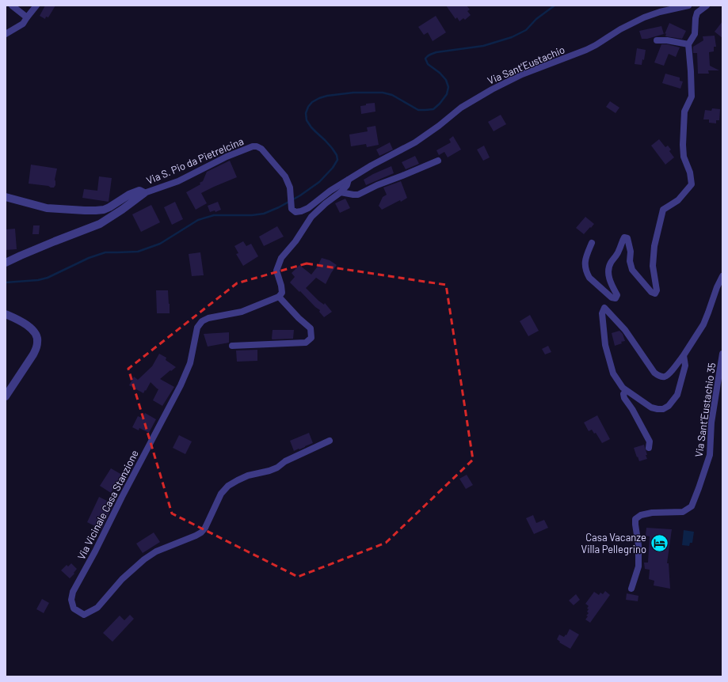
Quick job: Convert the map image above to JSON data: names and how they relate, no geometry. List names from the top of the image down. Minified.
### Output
{"streets":{"street":["Via Sant'Eustachio","Via S. Pio da Pietrelcina","Via Sant'Eustachio 35","Via Vicinale Casa Stanzione"]},"crossings":[["Via Sant'Eustachio","Via S. Pio da Pietrelcina"]],"places":{"hotel":["Casa Vacanze Villa Pellegrino"]}}
